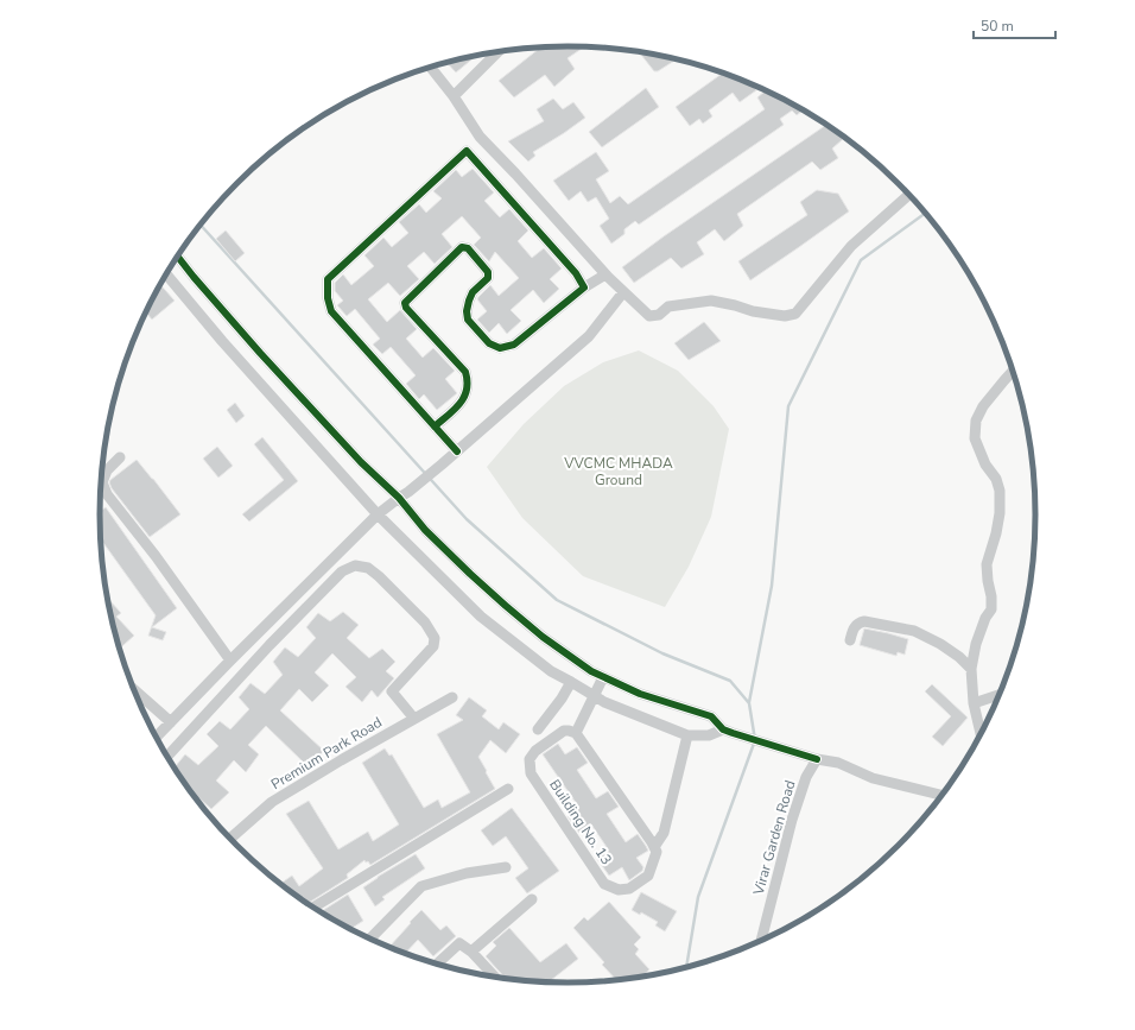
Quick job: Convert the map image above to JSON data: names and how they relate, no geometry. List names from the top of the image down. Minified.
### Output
{"streets":{"street":["Premium Park Road","Building No. 13","Virar Garden Road"]},"parks":["VVCMC MHADA Ground"],"scale_bar":"50 m"}
